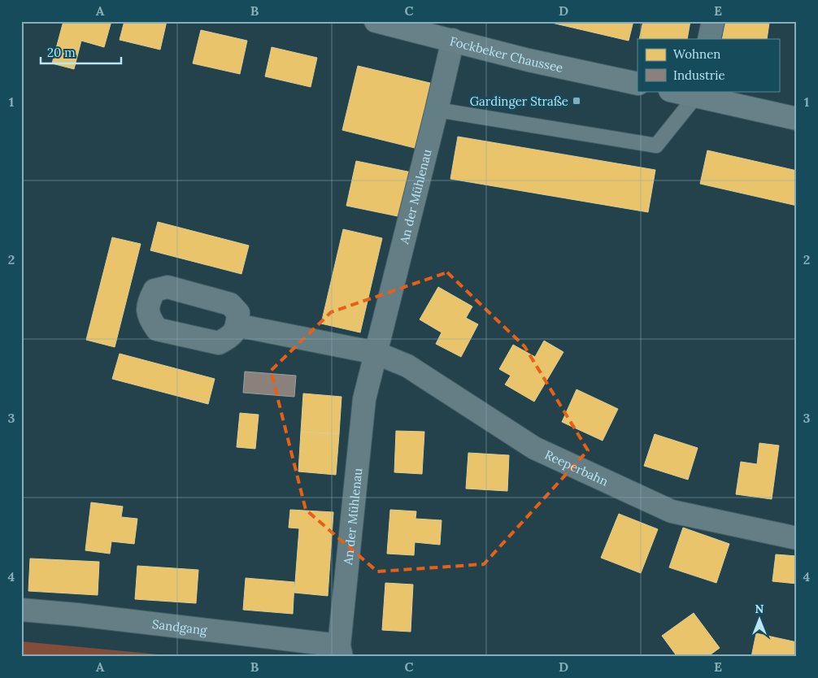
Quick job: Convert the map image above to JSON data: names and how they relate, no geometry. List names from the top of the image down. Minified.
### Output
{"streets":{"main road":["Fockbeker Chaussee"],"street":["An der Mühlenau","Reeperbahn","Sandgang"]},"crossings":[["Fockbeker Chaussee","An der Mühlenau"],["An der Mühlenau","Reeperbahn"],["An der Mühlenau","Sandgang"]],"places":{"transit":["Gardinger Straße"]},"legend":["Wohnen","Industrie"],"scale_bar":"20 m","north":"top","grid":{"columns":["A","B","C","D","E"],"rows":["1","2","3","4"]}}
